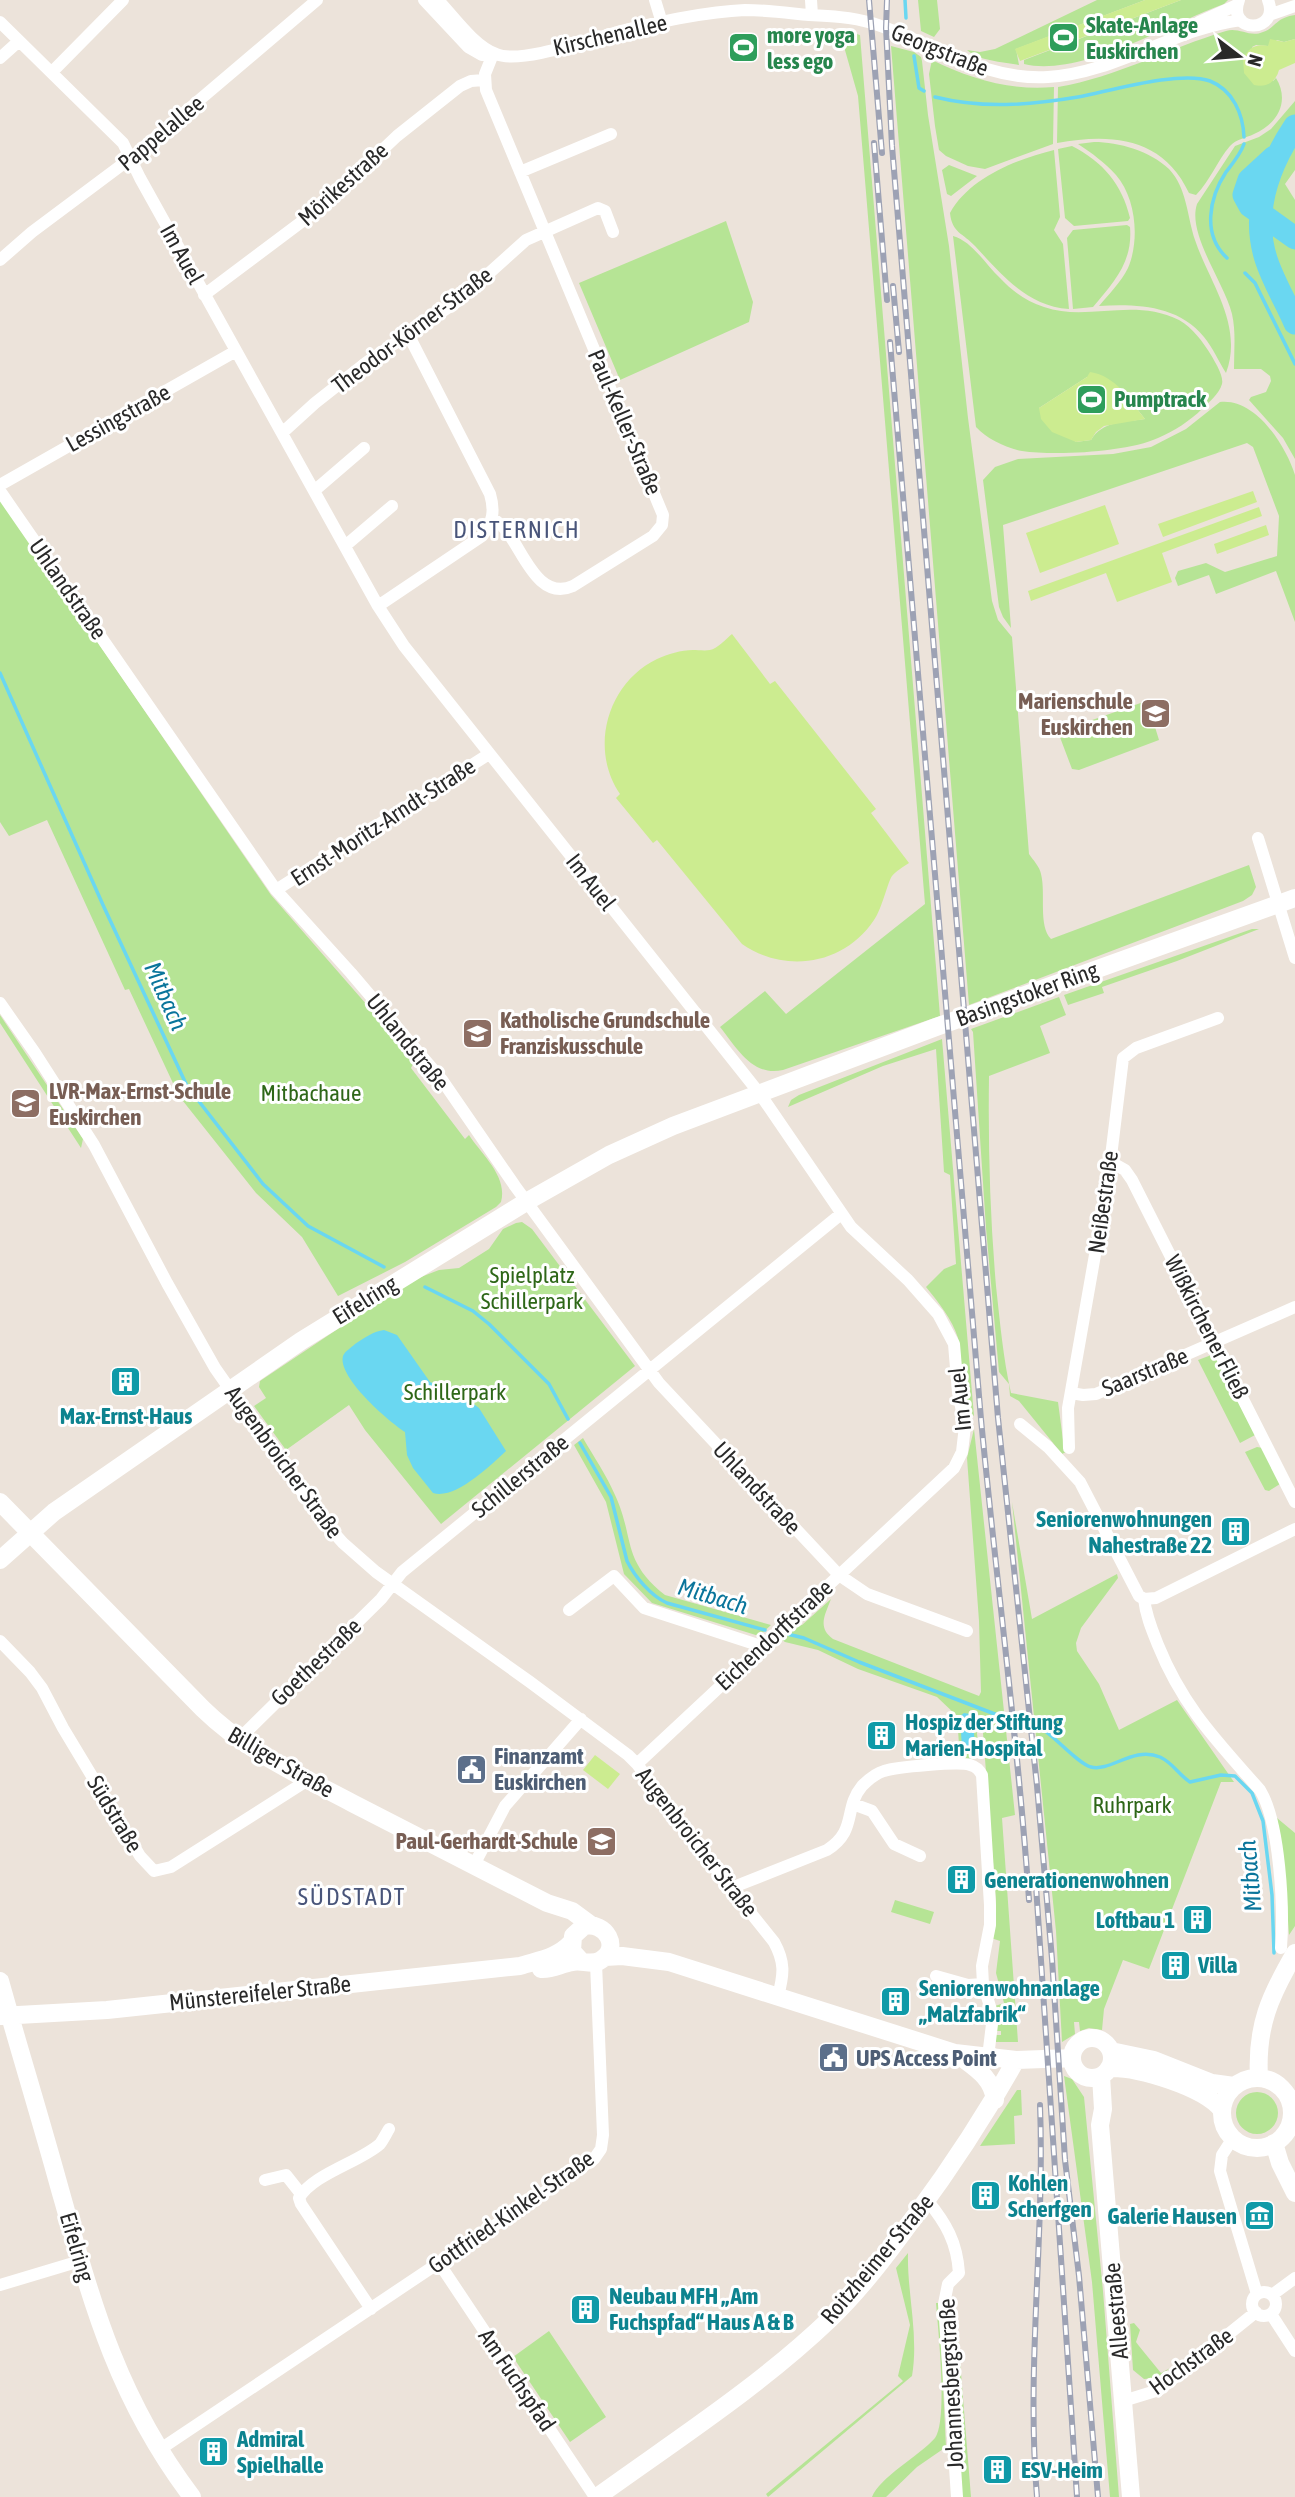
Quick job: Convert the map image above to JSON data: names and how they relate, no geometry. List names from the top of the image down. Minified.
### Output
{"streets":{"street":["Kirschenallee","Georgstraße","Pappelallee","Mörikestraße","Im Auel","Theodor-Körner-Straße","Lessingstraße","Paul-Keller-Straße","Uhlandstraße","Ernst-Moritz-Arndt-Straße","Basingstoker Ring","Neißestraße","Eifelring","Wißkirchener Fließ","Saarstraße","Augenbroicher Straße","Schillerstraße","Eichendorffstraße","Goethestraße","Billiger Straße","Südstraße","Münstereifeler Straße","Gottfried-Kinkel-Straße","Roitzheimer Straße","Alleestraße","Hochstraße","Am Fuchspfad","Johannesbergstraße"]},"crossings":[["Kirschenallee","Georgstraße"],["Pappelallee","Im Auel"],["Mörikestraße","Im Auel"],["Mörikestraße","Paul-Keller-Straße"],["Im Auel","Theodor-Körner-Straße"],["Im Auel","Lessingstraße"],["Im Auel","Uhlandstraße"],["Im Auel","Ernst-Moritz-Arndt-Straße"],["Im Auel","Basingstoker Ring"],["Im Auel","Eifelring"],["Im Auel","Eichendorffstraße"],["Theodor-Körner-Straße","Paul-Keller-Straße"],["Uhlandstraße","Ernst-Moritz-Arndt-Straße"],["Uhlandstraße","Eifelring"],["Uhlandstraße","Schillerstraße"],["Uhlandstraße","Eichendorffstraße"],["Basingstoker Ring","Eifelring"],["Neißestraße","Wißkirchener Fließ"],["Neißestraße","Saarstraße"],["Eifelring","Augenbroicher Straße"],["Eifelring","Billiger Straße"],["Eifelring","Münstereifeler Straße"],["Eifelring","Gottfried-Kinkel-Straße"],["Wißkirchener Fließ","Saarstraße"],["Augenbroicher Straße","Schillerstraße"],["Augenbroicher Straße","Eichendorffstraße"],["Augenbroicher Straße","Goethestraße"],["Augenbroicher Straße","Münstereifeler Straße"],["Schillerstraße","Goethestraße"],["Goethestraße","Billiger Straße"],["Billiger Straße","Südstraße"],["Billiger Straße","Münstereifeler Straße"],["Billiger Straße","Gottfried-Kinkel-Straße"],["Münstereifeler Straße","Gottfried-Kinkel-Straße"],["Münstereifeler Straße","Roitzheimer Straße"],["Gottfried-Kinkel-Straße","Am Fuchspfad"],["Roitzheimer Straße","Am Fuchspfad"],["Roitzheimer Straße","Johannesbergstraße"],["Alleestraße","Hochstraße"]],"districts":["DISTERNICH","SÜDSTADT"],"water":["Mitbach"],"parks":["Mitbachaue","Spielplatz Schillerpark","Schillerpark","Ruhrpark"],"places":{"sports":["Skate-Anlage Euskirchen","more yoga less ego","Pumptrack"],"school or university":["Marienschule Euskirchen","Katholische Grundschule Franziskusschule","LVR-Max-Ernst-Schule Euskirchen","Paul-Gerhardt-Schule"],"building":["Max-Ernst-Haus","Seniorenwohnungen Nahestraße 22","Hospiz der Stiftung Marien-Hospital","Generationenwohnen","Loftbau 1","Villa","Seniorenwohnanlage „Malzfabrik“","Kohlen Scherfgen","Neubau MFH „Am Fuchspfad“ Haus A & B","Admiral Spielhalle","ESV-Heim"],"public building":["Finanzamt Euskirchen","UPS Access Point"],"museum":["Galerie Hausen"]},"north":"right"}
